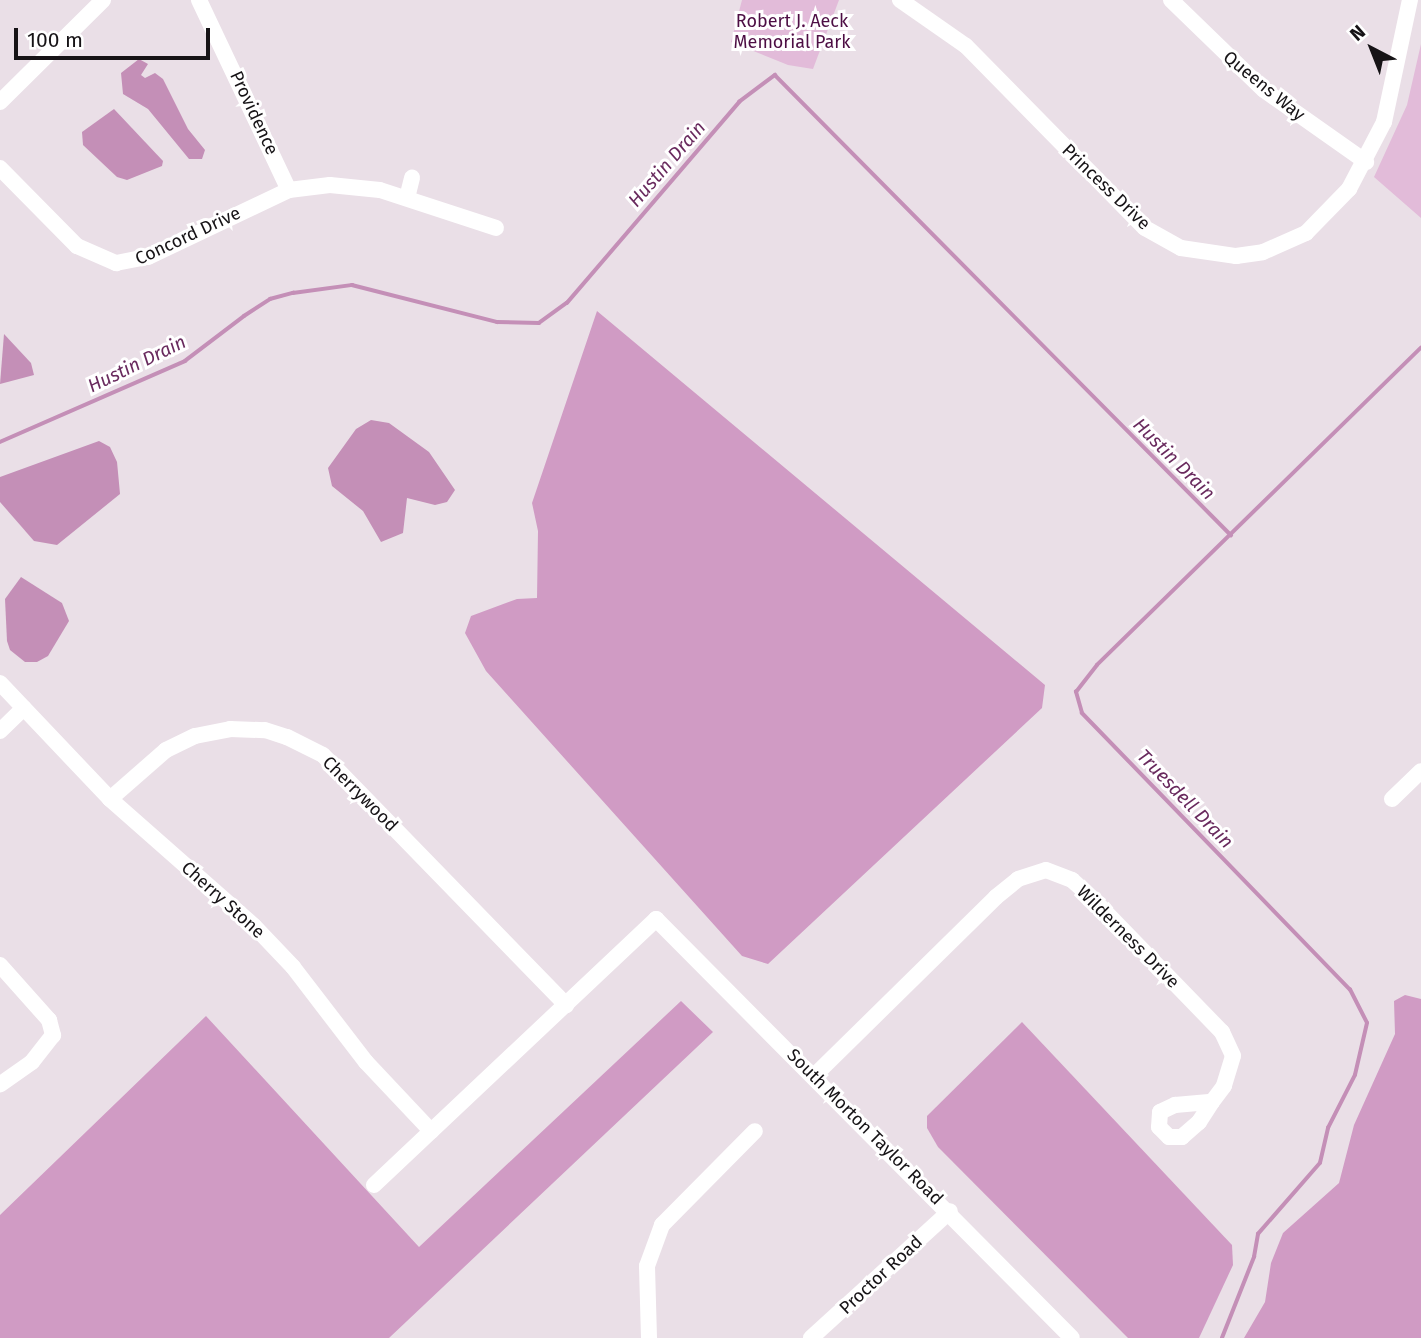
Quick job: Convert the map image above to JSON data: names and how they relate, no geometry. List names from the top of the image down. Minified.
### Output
{"streets":{"street":["Queens Way","Providence","Princess Drive","Concord Drive","Cherrywood","Cherry Stone","Wilderness Drive","South Morton Taylor Road","Proctor Road"]},"crossings":[["Queens Way","Princess Drive"],["Providence","Concord Drive"],["Cherrywood","Cherry Stone"],["Cherrywood","South Morton Taylor Road"],["Wilderness Drive","South Morton Taylor Road"],["South Morton Taylor Road","Proctor Road"]],"water":["Hustin Drain","Truesdell Drain"],"parks":["Robert J. Aeck Memorial Park"],"scale_bar":"100 m","north":"top left"}
